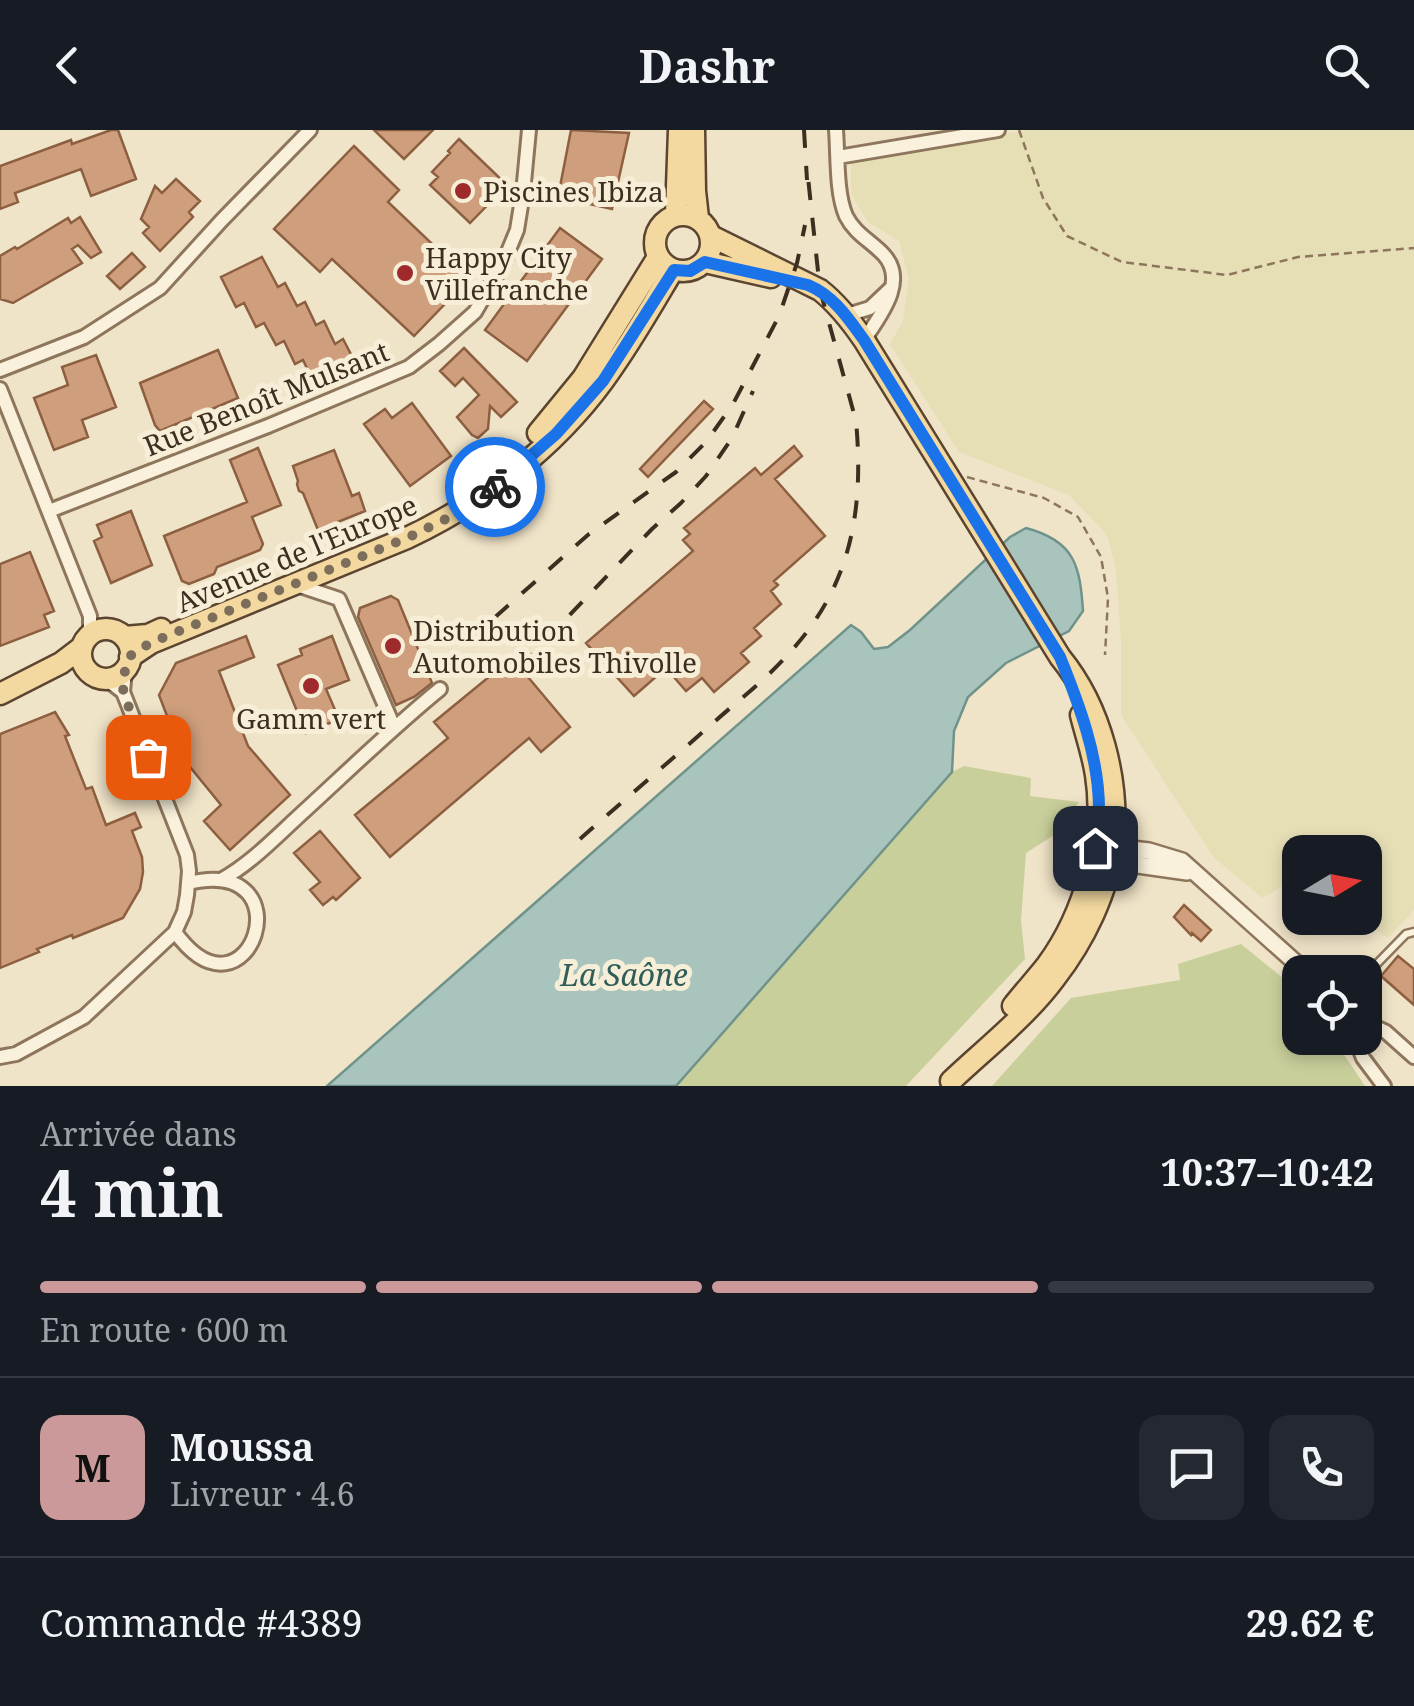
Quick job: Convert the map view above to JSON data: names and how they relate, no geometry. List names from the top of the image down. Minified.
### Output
{"streets":{"main road":["Avenue de l'Europe"],"street":["Rue Benoît Mulsant"]},"water":["La Saône"],"places":["Piscines Ibiza","Happy City Villefranche","Distribution Automobiles Thivolle","Gamm vert"],"north":"right","page":{"header":"Dashr","heading":["4 min","Arrivée dans","10:37–10:42"],"panel":["Moussa","Livreur · 4.6","Commande #4389","29.62 €"],"bar":"En route · 600 m","round":"M"}}
